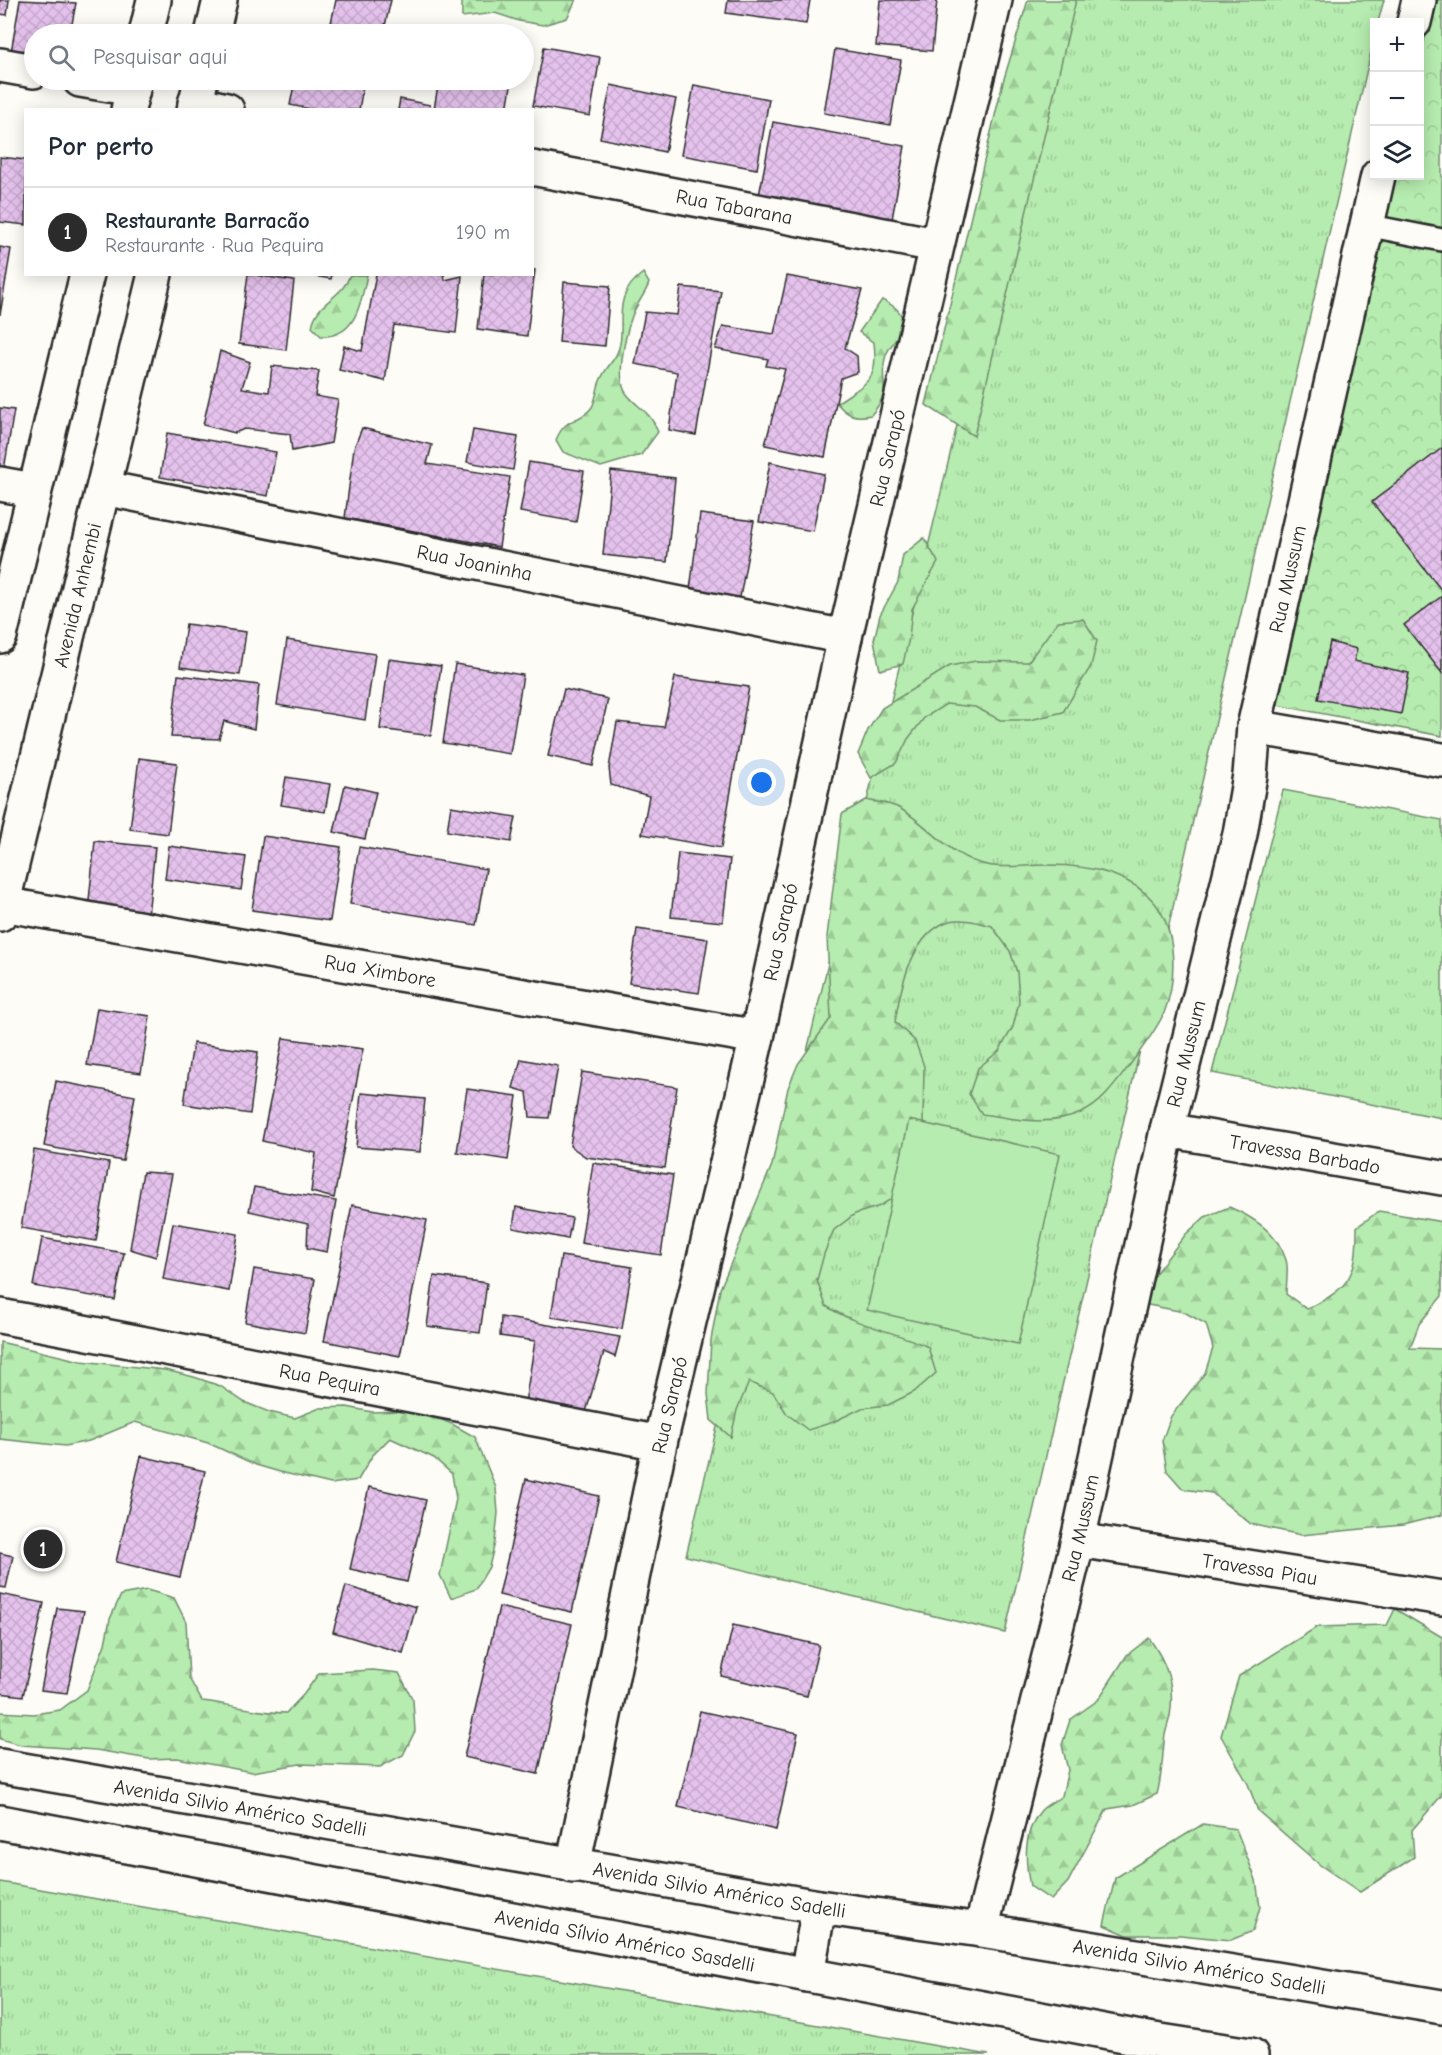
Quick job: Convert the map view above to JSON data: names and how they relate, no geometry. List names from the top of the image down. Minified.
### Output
{"streets":{"street":["Rua Tabarana","Rua Sarapó","Rua Joaninha","Rua Mussum","Avenida Anhembi","Rua Ximbore","Travessa Barbado","Rua Pequira","Travessa Piau","Avenida Silvio Américo Sadelli","Avenida Sílvio Américo Sasdelli"]},"crossings":[["Rua Tabarana","Rua Sarapó"],["Rua Sarapó","Rua Joaninha"],["Rua Sarapó","Rua Ximbore"],["Rua Sarapó","Rua Pequira"],["Rua Sarapó","Avenida Silvio Américo Sadelli"],["Rua Joaninha","Avenida Anhembi"],["Rua Mussum","Travessa Barbado"],["Rua Mussum","Travessa Piau"],["Rua Mussum","Avenida Silvio Américo Sadelli"],["Avenida Anhembi","Rua Ximbore"]],"page":{"map_buttons":["+","−"],"search":"Pesquisar aqui","heading":"Por perto","list":[{"mark":"1","name":"Restaurante Barracão","note":"Restaurante · Rua Pequira","value":"190 m"}],"pins":"1"}}
